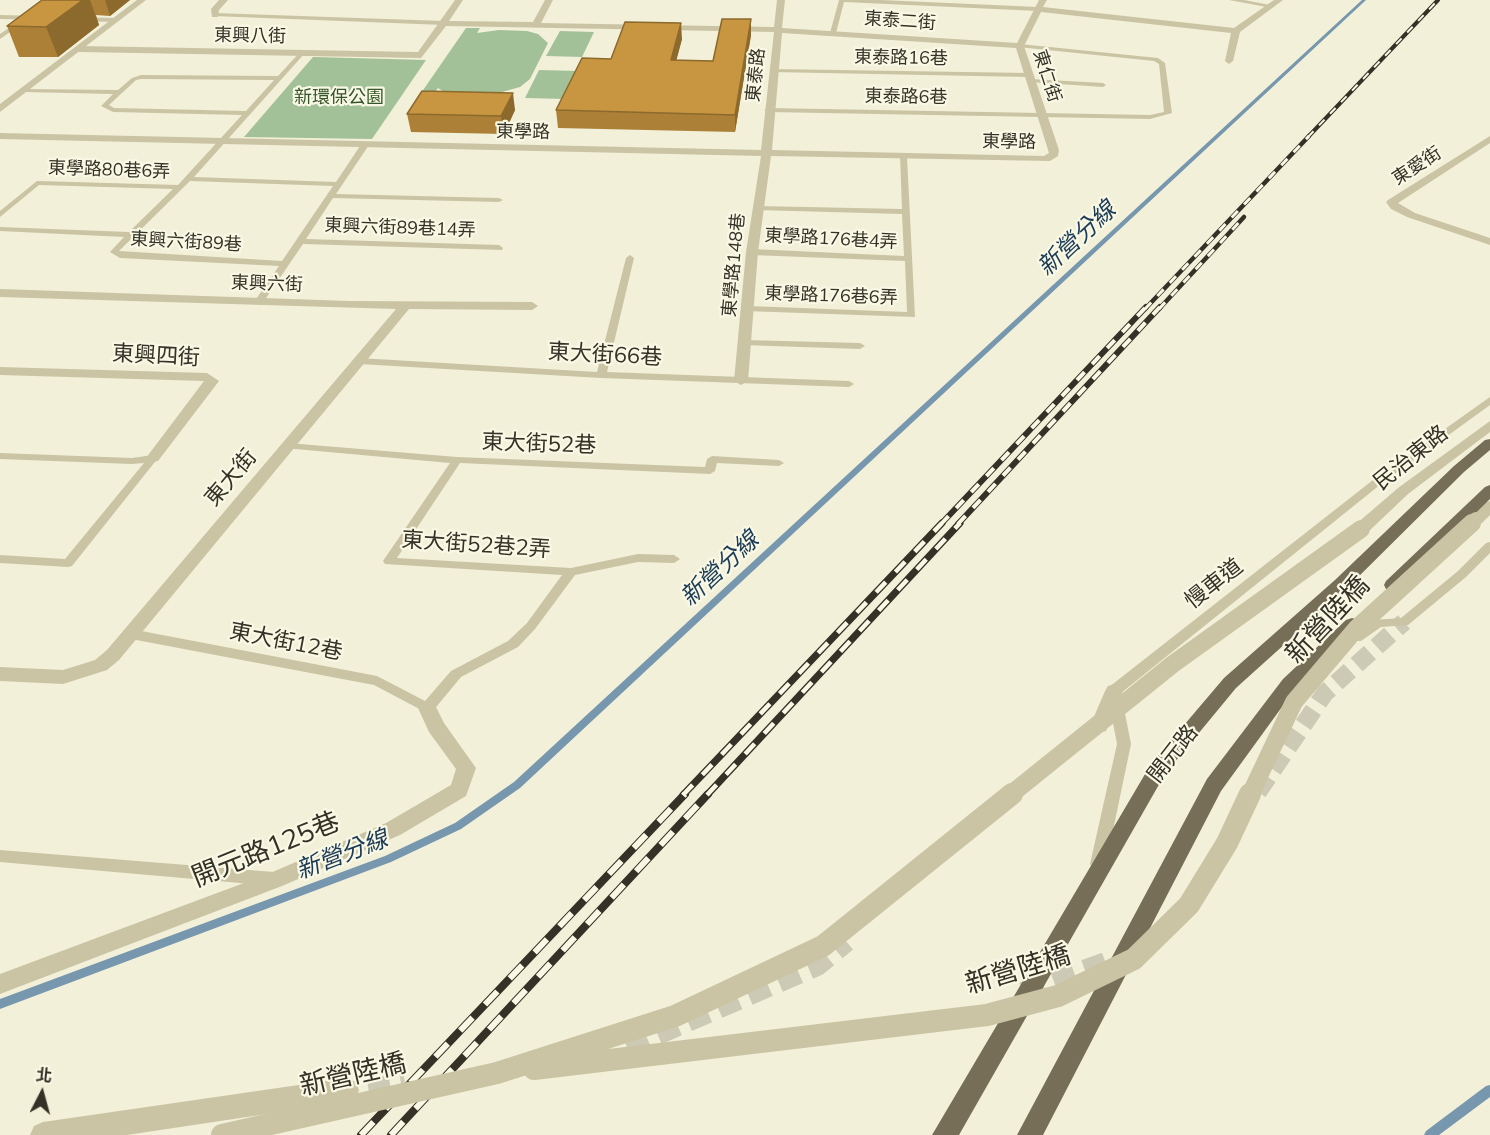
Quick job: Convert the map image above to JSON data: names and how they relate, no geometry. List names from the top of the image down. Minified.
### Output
{"streets":{"main road":["開元路"],"street":["東泰二街","東興八街","東泰路","東仁街","東學路","東愛街","東學路148巷","東興六街","東興四街","民治東路","東大街","新營陸橋","開元路125巷"],"lane":["東泰路16巷","東泰路6巷","東學路80巷6弄","東興六街89巷14弄","東學路176巷4弄","東興六街89巷","東學路176巷6弄","東大街66巷","東大街52巷","東大街52巷2弄","慢車道","東大街12巷"]},"crossings":[["東泰二街","東興八街"],["東泰二街","東泰路"],["東泰二街","東仁街"],["東泰二街","東泰路6巷"],["東泰路16巷","東泰路"],["東泰路16巷","東仁街"],["東泰路","東泰路6巷"],["東泰路","東學路"],["東泰路","東學路148巷"],["東仁街","東泰路6巷"],["東仁街","東學路"],["東學路","東學路148巷"],["東學路176巷4弄","東學路148巷"],["東學路176巷4弄","東學路176巷6弄"],["東學路148巷","東學路176巷6弄"],["東學路148巷","東大街66巷"],["東興六街","東大街"],["東大街66巷","東大街"],["東大街52巷","東大街"],["東大街52巷","東大街52巷2弄"],["民治東路","新營陸橋"],["東大街","東大街12巷"],["東大街12巷","開元路125巷"]],"water":["新營分線"],"parks":["新環保公園"],"north":"top"}
